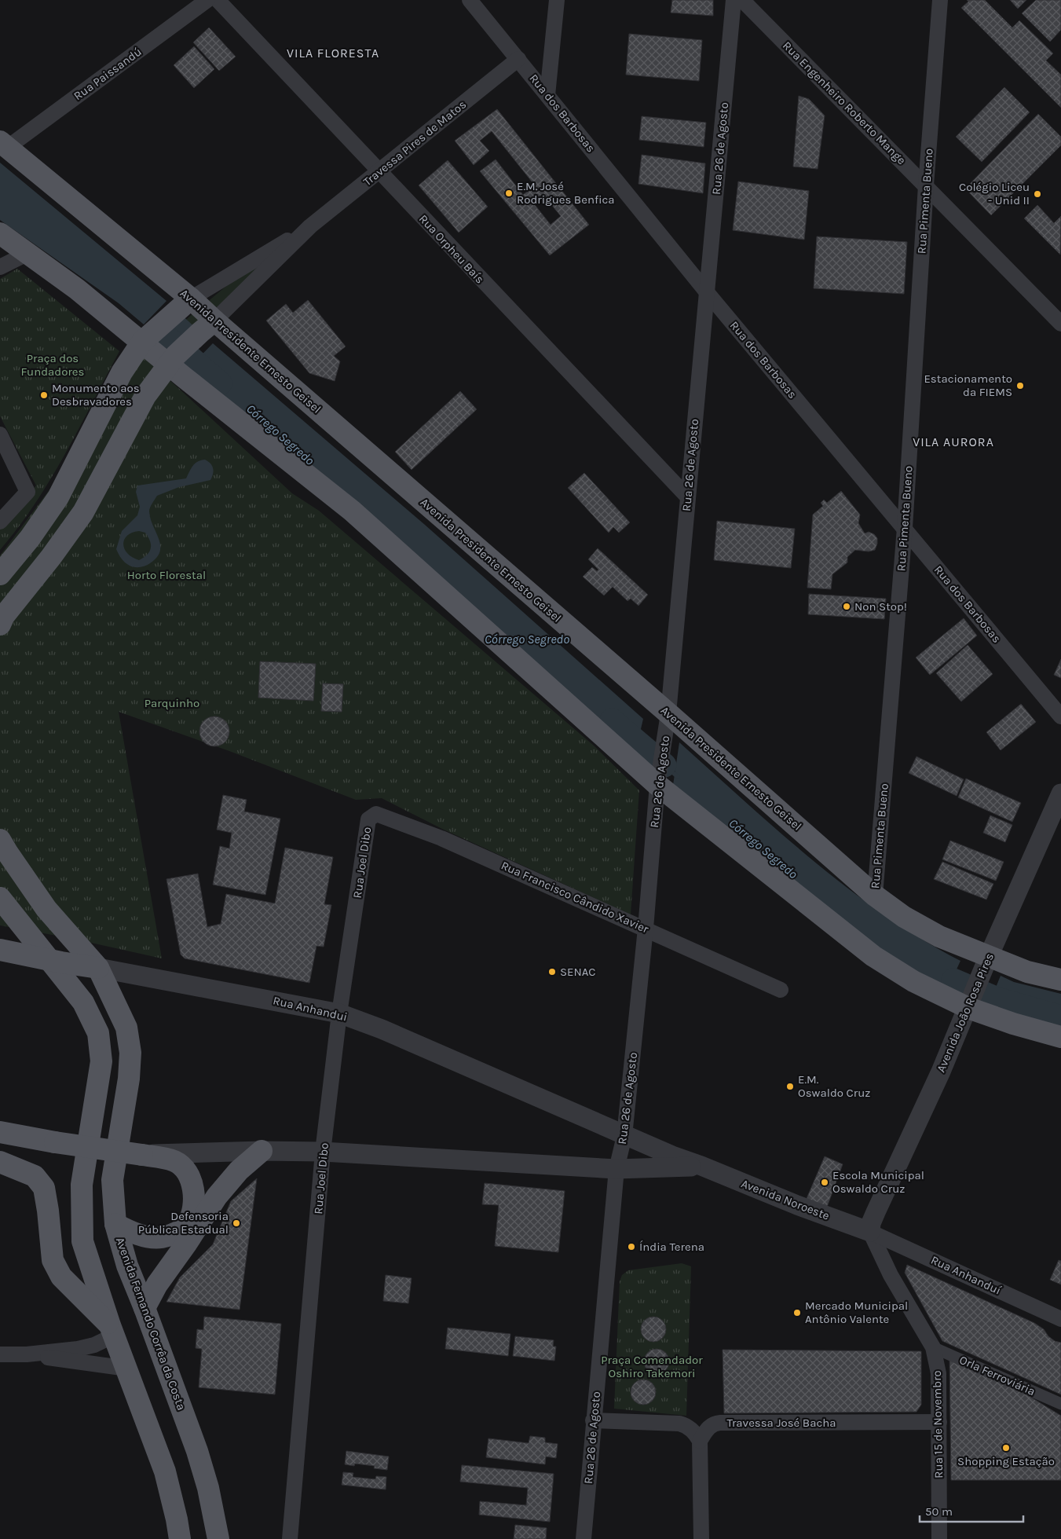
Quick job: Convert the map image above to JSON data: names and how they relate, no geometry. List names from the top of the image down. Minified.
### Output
{"streets":{"main road":["Avenida Presidente Ernesto Geisel","Rua Anhandui","Avenida Fernando Corrêa da Costa"],"street":["Rua Paissandú","Rua Engenheiro Roberto Mange","Rua dos Barbosas","Travessa Pires de Matos","Rua 26 de Agosto","Rua Pimenta Bueno","Rua Orpheu Baís","Rua Joel Dibo","Rua Francisco Cândido Xavier","Avenida João Rosa Pires","Avenida Noroeste","Rua Anhanduí","Orla Ferroviária","Travessa José Bacha","Rua 15 de Novembro"]},"crossings":[["Rua Paissandú","Avenida Presidente Ernesto Geisel"],["Rua Engenheiro Roberto Mange","Rua Pimenta Bueno"],["Rua dos Barbosas","Travessa Pires de Matos"],["Rua dos Barbosas","Rua 26 de Agosto"],["Rua dos Barbosas","Rua Pimenta Bueno"],["Travessa Pires de Matos","Rua Orpheu Baís"],["Travessa Pires de Matos","Avenida Presidente Ernesto Geisel"],["Rua 26 de Agosto","Rua Orpheu Baís"],["Rua 26 de Agosto","Avenida Presidente Ernesto Geisel"],["Rua 26 de Agosto","Rua Francisco Cândido Xavier"],["Rua 26 de Agosto","Rua Anhandui"],["Rua 26 de Agosto","Avenida Noroeste"],["Rua Pimenta Bueno","Avenida Presidente Ernesto Geisel"],["Avenida Presidente Ernesto Geisel","Avenida João Rosa Pires"],["Rua Joel Dibo","Rua Francisco Cândido Xavier"],["Rua Joel Dibo","Rua Anhandui"],["Rua Joel Dibo","Avenida Noroeste"],["Rua Anhandui","Avenida Noroeste"],["Rua Anhandui","Avenida Fernando Corrêa da Costa"],["Avenida João Rosa Pires","Avenida Noroeste"],["Avenida João Rosa Pires","Rua Anhanduí"],["Avenida João Rosa Pires","Rua 15 de Novembro"],["Avenida Noroeste","Rua Anhanduí"],["Avenida Noroeste","Rua 15 de Novembro"],["Rua Anhanduí","Rua 15 de Novembro"],["Orla Ferroviária","Rua 15 de Novembro"],["Travessa José Bacha","Rua 15 de Novembro"]],"districts":["VILA FLORESTA","VILA AURORA"],"water":["Córrego Segredo"],"parks":["Praça dos Fundadores","Horto Florestal","Parquinho","Praça Comendador Oshiro Takemori"],"places":["E.M. José Rodrigues Benfica","Colégio Liceu - Unid II","Estacionamento da FIEMS","Monumento aos Desbravadores","Non Stop!","SENAC","E.M. Oswaldo Cruz","Escola Municipal Oswaldo Cruz","Defensoria Pública Estadual","Índia Terena","Mercado Municipal Antônio Valente","Shopping Estação"],"scale_bar":"50 m"}
